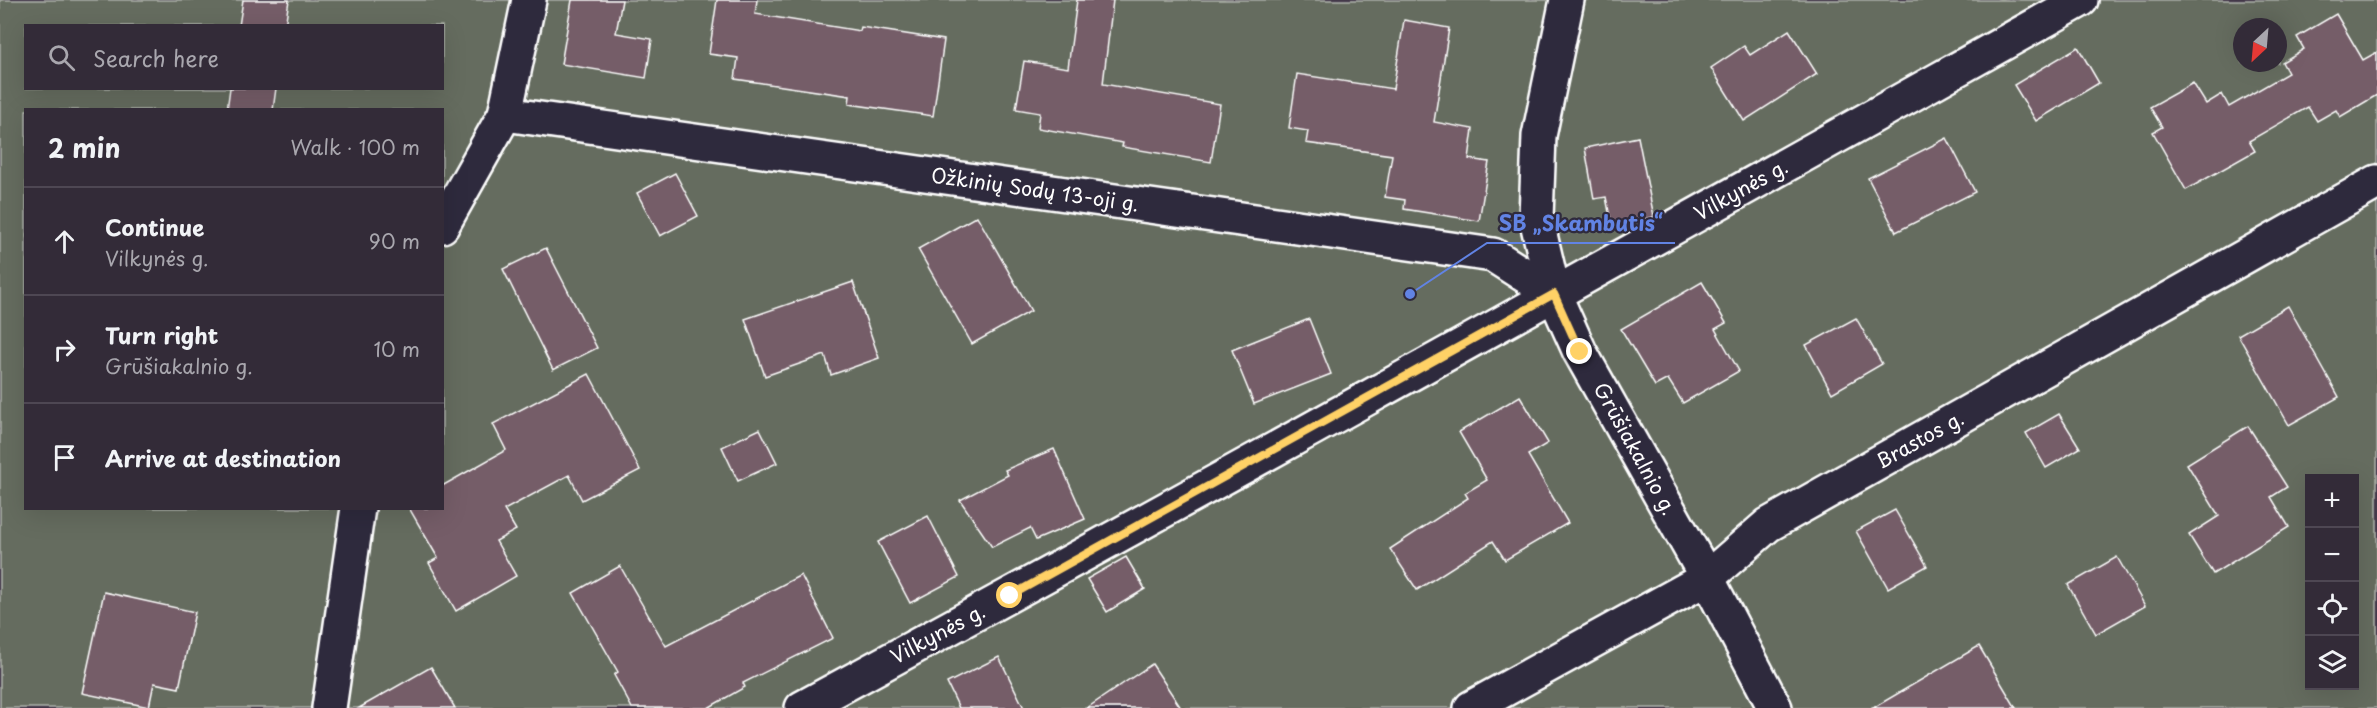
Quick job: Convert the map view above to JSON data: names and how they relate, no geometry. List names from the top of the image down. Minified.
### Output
{"streets":{"street":["Ožkinių Sodų 13-oji g.","Vilkynės g.","Brastos g.","Grūšiakalnio g."]},"crossings":[["Ožkinių Sodų 13-oji g.","Vilkynės g."],["Ožkinių Sodų 13-oji g.","Grūšiakalnio g."],["Vilkynės g.","Grūšiakalnio g."],["Brastos g.","Grūšiakalnio g."]],"places":["SB „Skambutis“"],"north":"bottom left","page":{"search":"Search here","heading":["2 min","Walk · 100 m"],"list":[["Continue","Vilkynės g.","90 m"],["Turn right","Grūšiakalnio g.","10 m"],"Arrive at destination"],"map_buttons":["+","−"]}}
